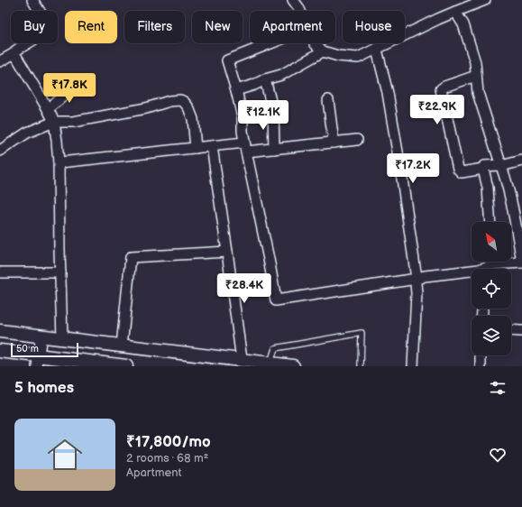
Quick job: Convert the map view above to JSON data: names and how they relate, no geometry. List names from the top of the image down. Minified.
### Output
{"scale_bar":"50 m","north":"top left","page":{"chip":["Buy","Rent","Filters","New","Apartment","House"],"price":["₹17.8K","₹22.9K","₹12.1K","₹17.2K","₹28.4K"],"scale":"50 m","heading":"5 homes","list":[{"name":"₹17,800/mo","note":"2 rooms · 68 m² · Apartment"}]}}
